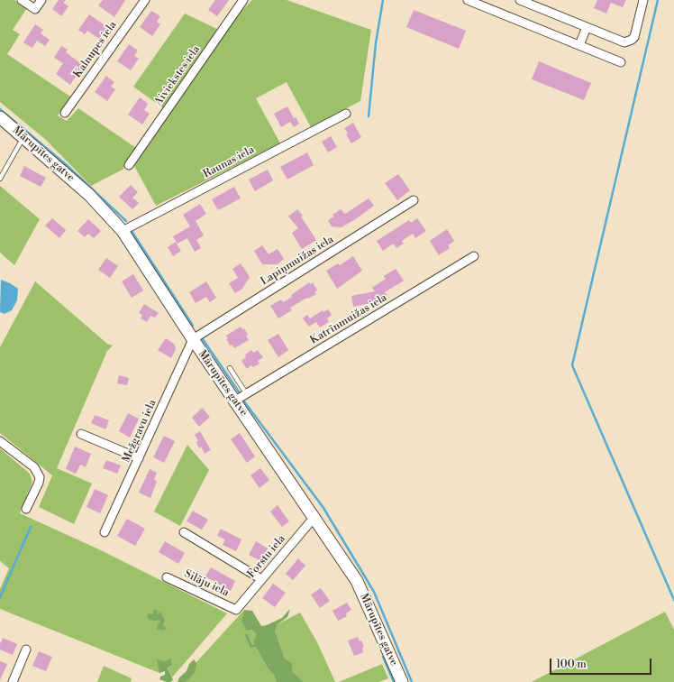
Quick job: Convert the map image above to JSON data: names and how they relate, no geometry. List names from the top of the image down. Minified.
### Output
{"streets":{"street":["Kalnupes iela","Aiviekstes iela","Mārupītes gatve","Raunas iela","Lapiņmuižas iela","Katrīnmuižas iela","Mežgravu iela","Forstu iela","Silāju iela"]},"crossings":[["Mārupītes gatve","Raunas iela"],["Mārupītes gatve","Lapiņmuižas iela"],["Mārupītes gatve","Katrīnmuižas iela"],["Mārupītes gatve","Mežgravu iela"],["Mārupītes gatve","Forstu iela"],["Lapiņmuižas iela","Mežgravu iela"],["Forstu iela","Silāju iela"]],"scale_bar":"100 m"}
